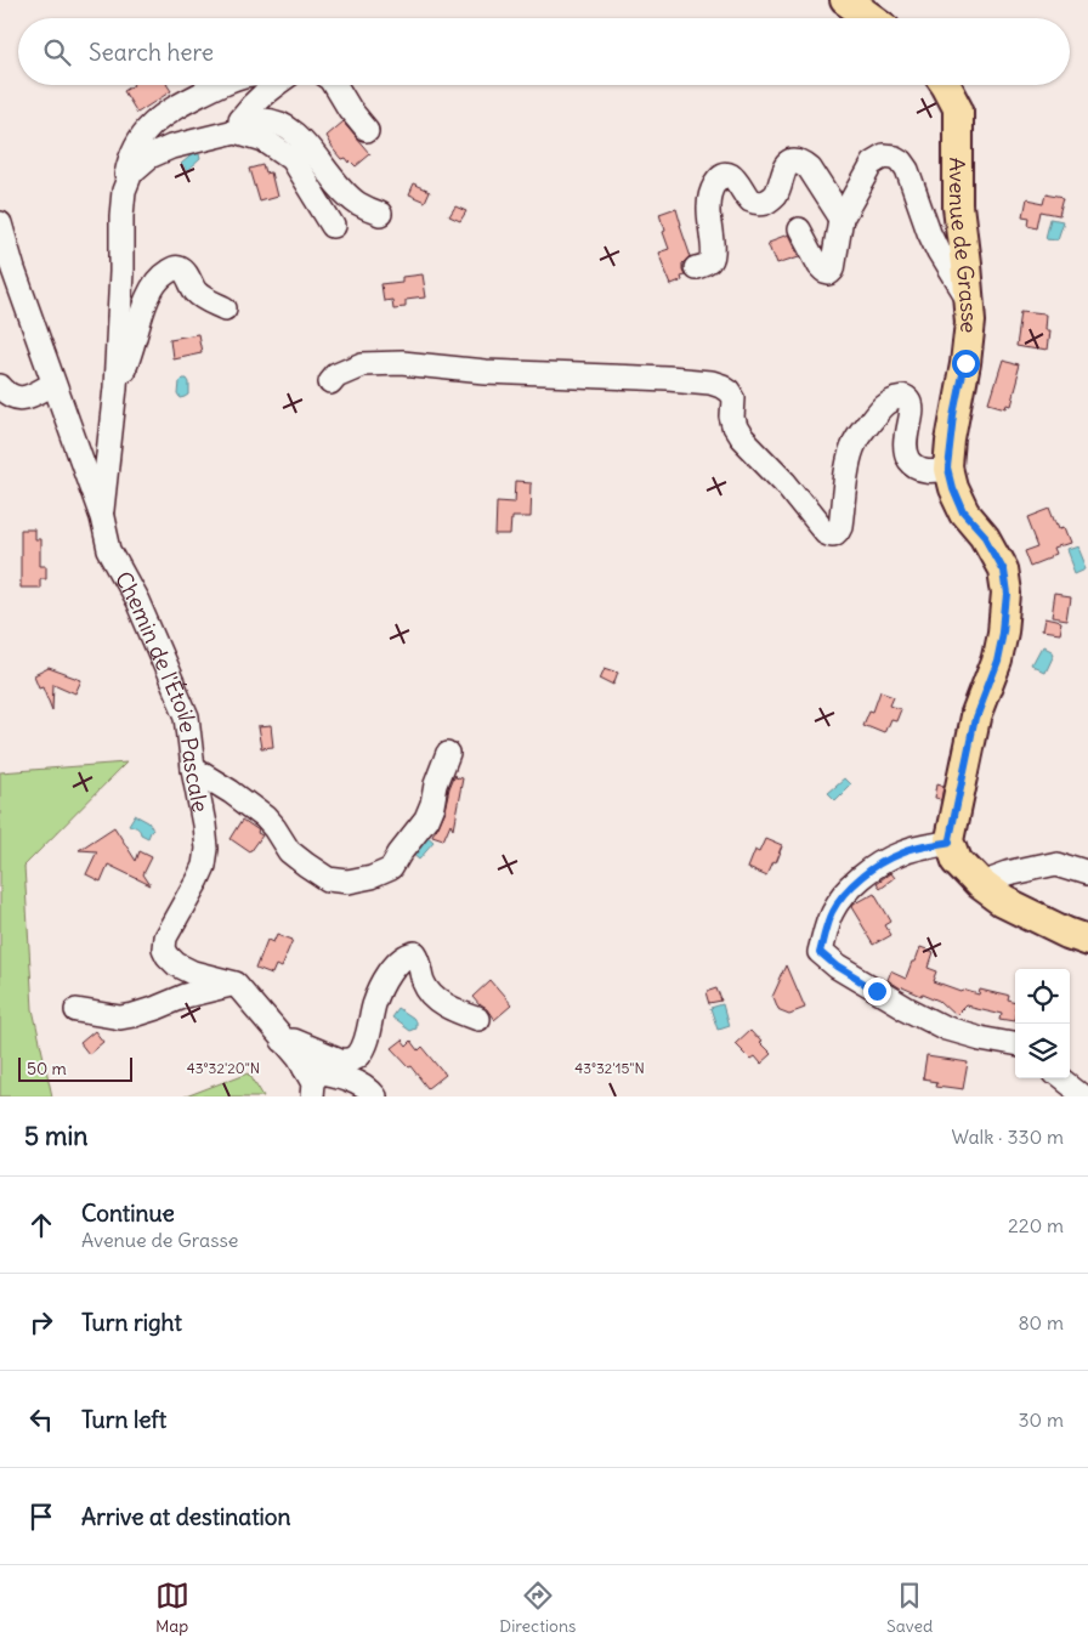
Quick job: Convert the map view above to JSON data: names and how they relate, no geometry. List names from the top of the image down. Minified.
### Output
{"streets":{"main road":["Avenue de Grasse"],"lane":["Chemin de l'Étoile Pascale"]},"scale_bar":"50 m","page":{"search":"Search here","scale":"50 m","heading":["5 min","Walk · 330 m"],"list":[["Continue","Avenue de Grasse","220 m"],["Turn right","80 m"],["Turn left","30 m"],"Arrive at destination"],"nav":["Map","Directions","Saved"]},"coordinates":["43°32'20\"N","43°32'15\"N"]}
